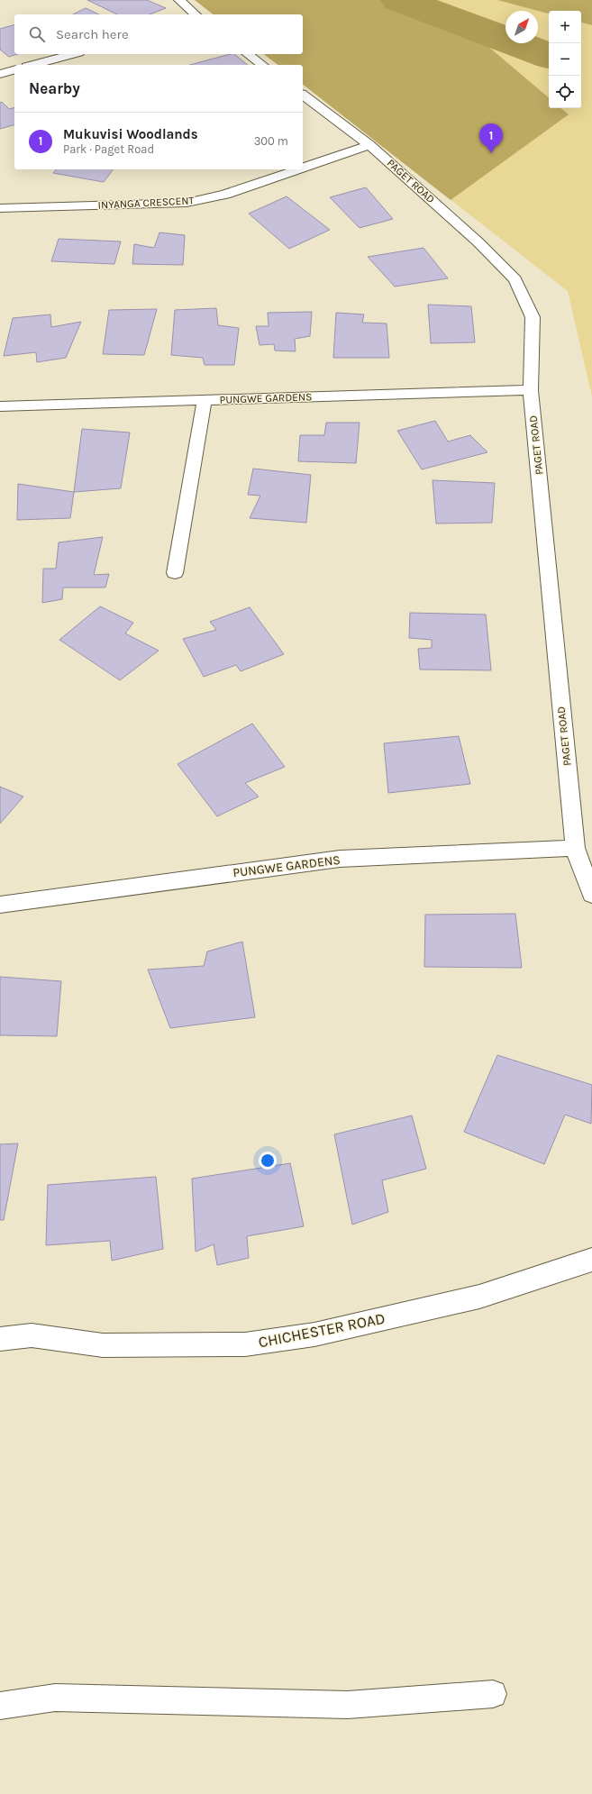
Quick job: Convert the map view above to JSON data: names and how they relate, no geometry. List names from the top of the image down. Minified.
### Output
{"streets":{"street":["PAGET ROAD","INYANGA CRESCENT","PUNGWE GARDENS","CHICHESTER ROAD"]},"crossings":[["PAGET ROAD","INYANGA CRESCENT"],["PAGET ROAD","PUNGWE GARDENS"]],"north":"top right","page":{"map_buttons":["+","−"],"search":"Search here","heading":"Nearby","list":[{"mark":"1","name":"Mukuvisi Woodlands","note":"Park · Paget Road","value":"300 m"}],"pins":"1"}}
